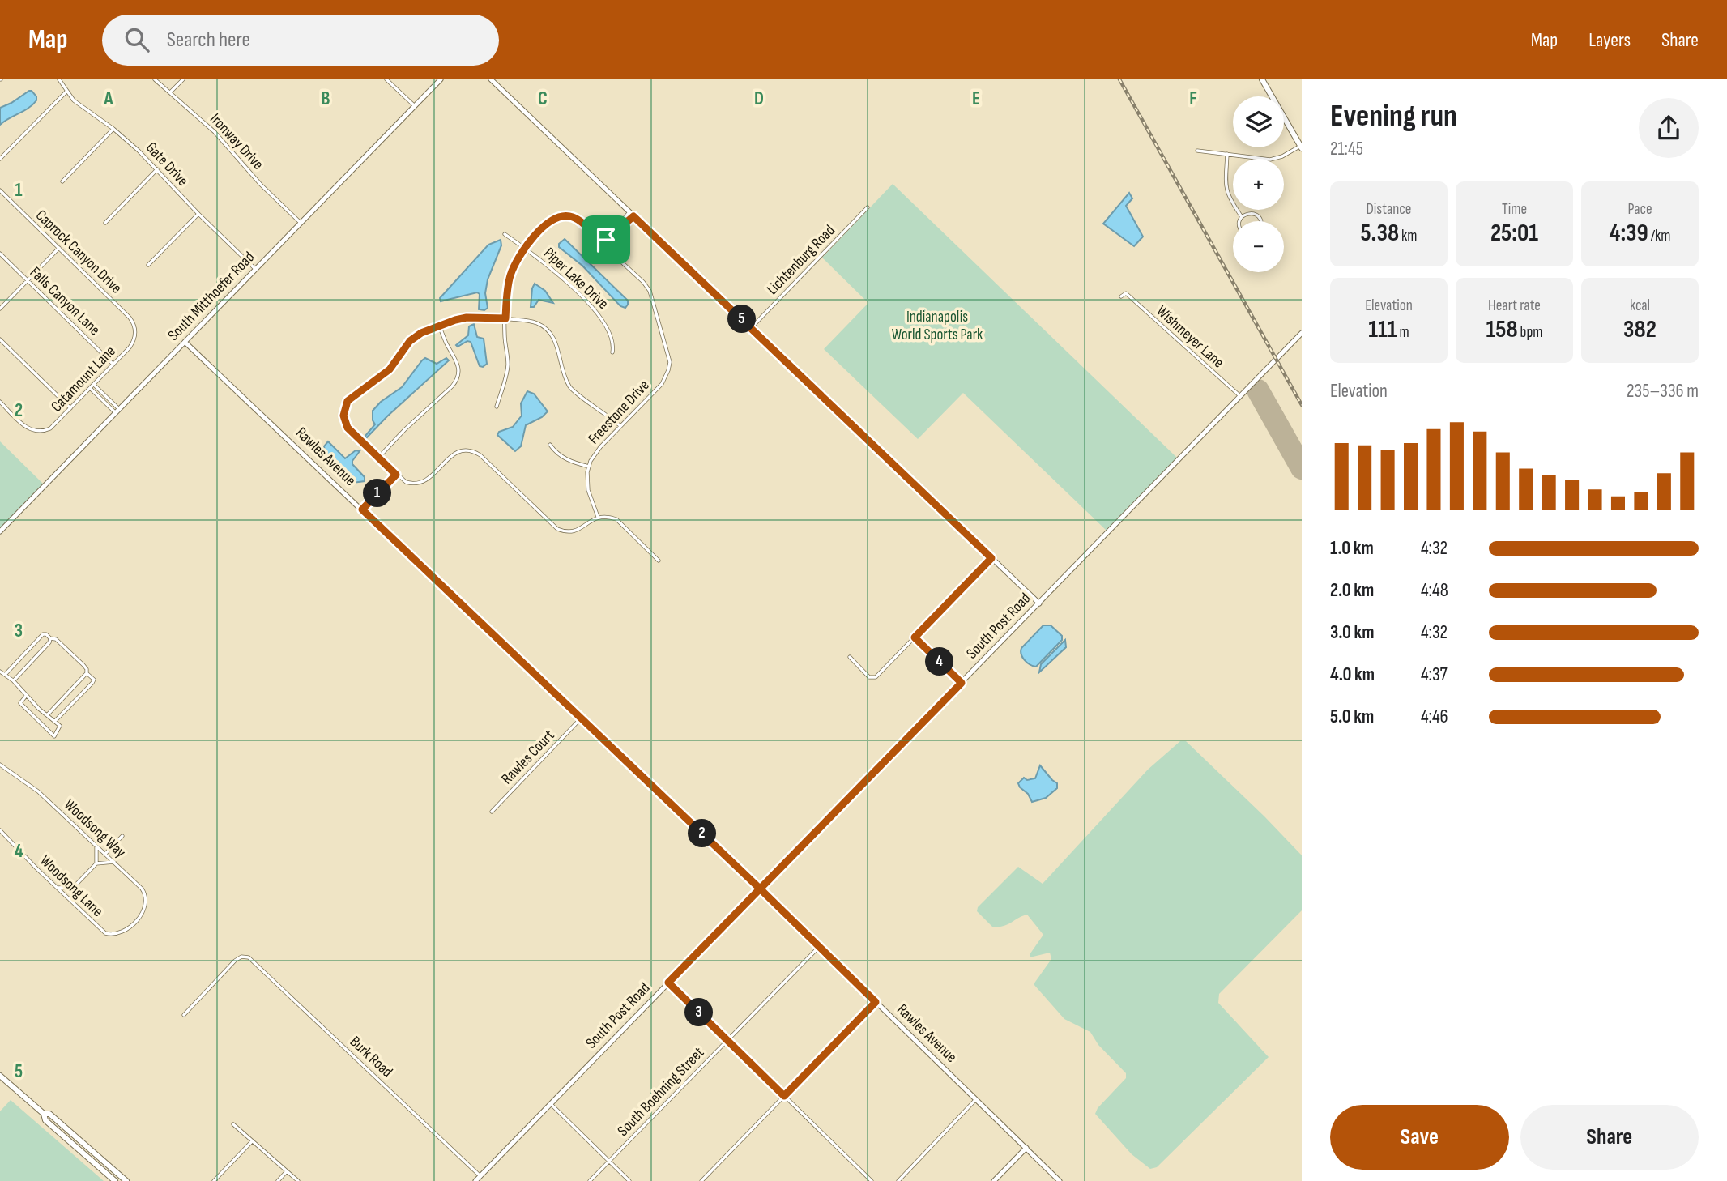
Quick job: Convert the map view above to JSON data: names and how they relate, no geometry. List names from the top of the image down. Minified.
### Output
{"streets":{"street":["Ironway Drive","Gate Drive","Caprock Canyon Drive","Lichtenburg Road","Piper Lake Drive","South Mitthoefer Road","Falls Canyon Lane","Wishmeyer Lane","Catamount Lane","Freestone Drive","Rawles Avenue","South Post Road","Rawles Court","Woodsong Way","Woodsong Lane","Burk Road","South Boehning Street"]},"crossings":[["Ironway Drive","South Mitthoefer Road"],["Gate Drive","South Mitthoefer Road"],["Caprock Canyon Drive","Catamount Lane"],["South Mitthoefer Road","Rawles Avenue"],["Falls Canyon Lane","Catamount Lane"],["Wishmeyer Lane","South Post Road"],["Rawles Avenue","South Post Road"],["Rawles Avenue","Rawles Court"],["Rawles Avenue","South Boehning Street"],["South Post Road","Burk Road"],["Woodsong Way","Woodsong Lane"]],"parks":["Indianapolis World Sports Park"],"page":{"header":"Map","search":"Search here","nav":["Map","Layers","Share"],"heading":["Evening run","21:45"],"map_buttons":["+","−"],"stats":[["Distance","5.38 km"],["Time","25:01"],["Pace","4:39 /km"],["Elevation","111 m"],["Heart rate","158 bpm"],["kcal","382"]],"pins":["5","1","4","2","3"],"chart":["Elevation","235–336 m"],"list":[{"name":"1.0 km","note":"4:32"},{"name":"2.0 km","note":"4:48"},{"name":"3.0 km","note":"4:32"},{"name":"4.0 km","note":"4:37"},{"name":"5.0 km","note":"4:46"}],"buttons":["Save","Share"]},"grid":{"columns":["A","B","C","D","E","F"],"rows":["1","2","3","4","5"]}}
